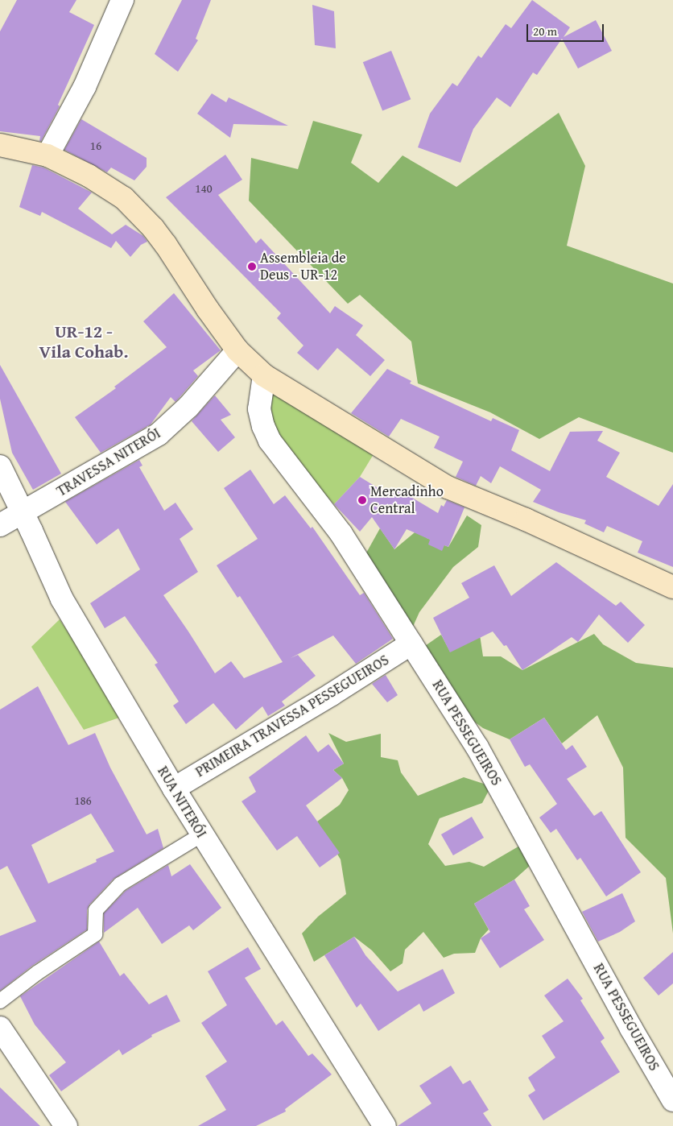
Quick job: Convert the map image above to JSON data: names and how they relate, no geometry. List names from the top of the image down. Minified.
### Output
{"streets":{"street":["TRAVESSA NITERÓI","PRIMEIRA TRAVESSA PESSEGUEIROS","RUA PESSEGUEIROS","RUA NITERÓI"]},"crossings":[["TRAVESSA NITERÓI","RUA NITERÓI"],["PRIMEIRA TRAVESSA PESSEGUEIROS","RUA PESSEGUEIROS"],["PRIMEIRA TRAVESSA PESSEGUEIROS","RUA NITERÓI"]],"districts":["UR-12 - Vila Cohab."],"places":["Assembleia de Deus - UR-12","Mercadinho Central"],"house_numbers":["16","140","186"],"scale_bar":"20 m"}
